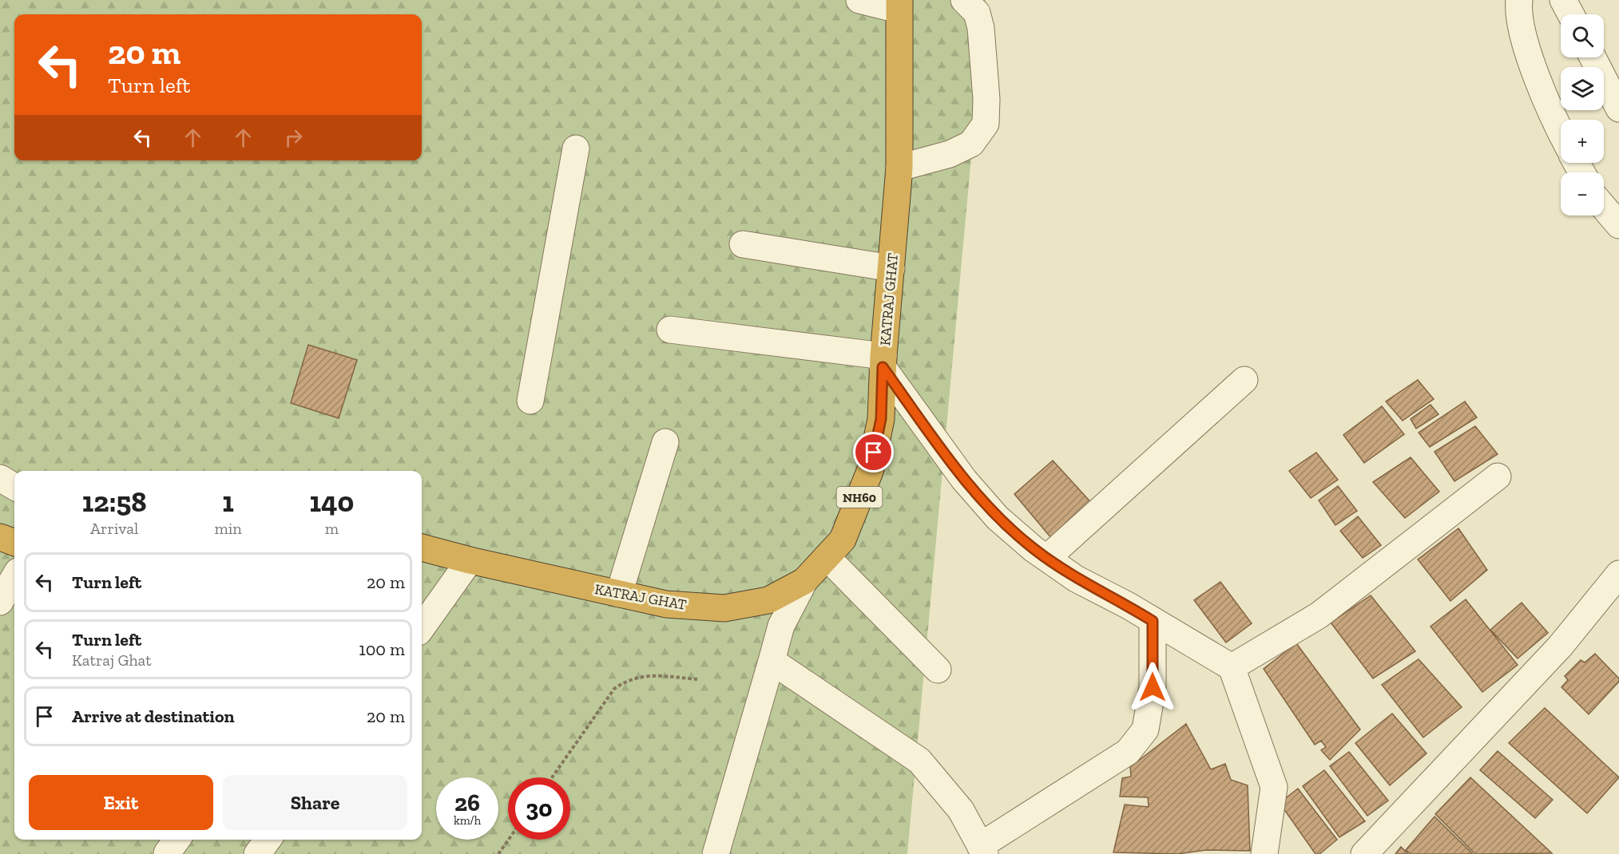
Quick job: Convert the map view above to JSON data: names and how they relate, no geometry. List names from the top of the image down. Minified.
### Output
{"streets":{"highway":["KATRAJ GHAT","NH60"]},"page":{"map_buttons":["+","−"],"turn":["20 m","Turn left"],"eta":["12:58","Arrival","1","min","140","m"],"list":[{"name":"Turn left","value":"20 m"},{"name":"Turn left","note":"Katraj Ghat","value":"100 m"},{"name":"Arrive at destination","value":"20 m"}],"buttons":["Exit","Share"],"speed":"26 km/h","limit":"30"}}
